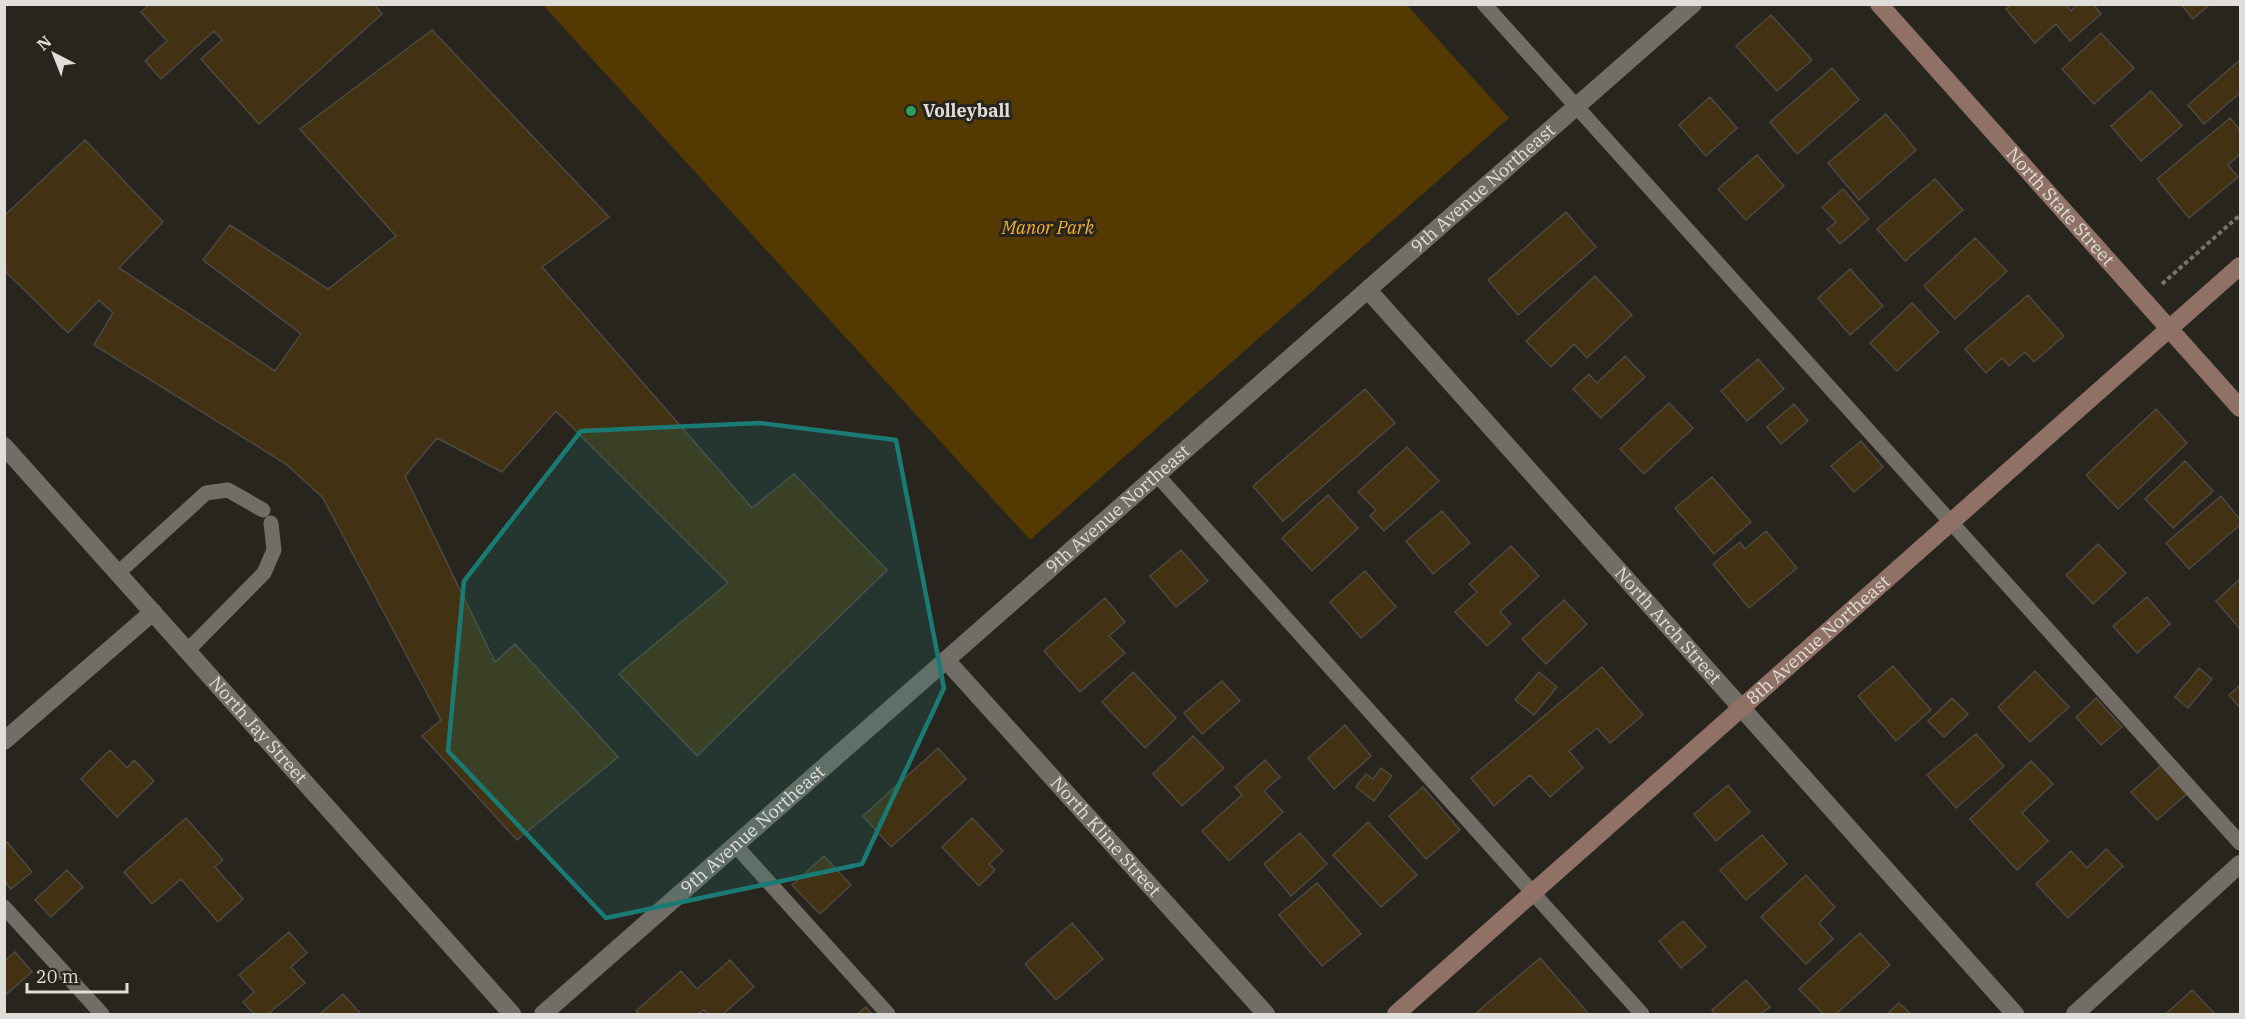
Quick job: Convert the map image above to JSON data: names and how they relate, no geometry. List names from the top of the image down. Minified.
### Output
{"streets":{"main road":["North State Street","8th Avenue Northeast"],"street":["9th Avenue Northeast","North Arch Street","North Jay Street","North Kline Street"]},"crossings":[["9th Avenue Northeast","North Arch Street"],["9th Avenue Northeast","North Kline Street"],["North State Street","8th Avenue Northeast"],["North Arch Street","8th Avenue Northeast"]],"parks":["Manor Park"],"places":["Volleyball"],"scale_bar":"20 m","north":"top left"}
